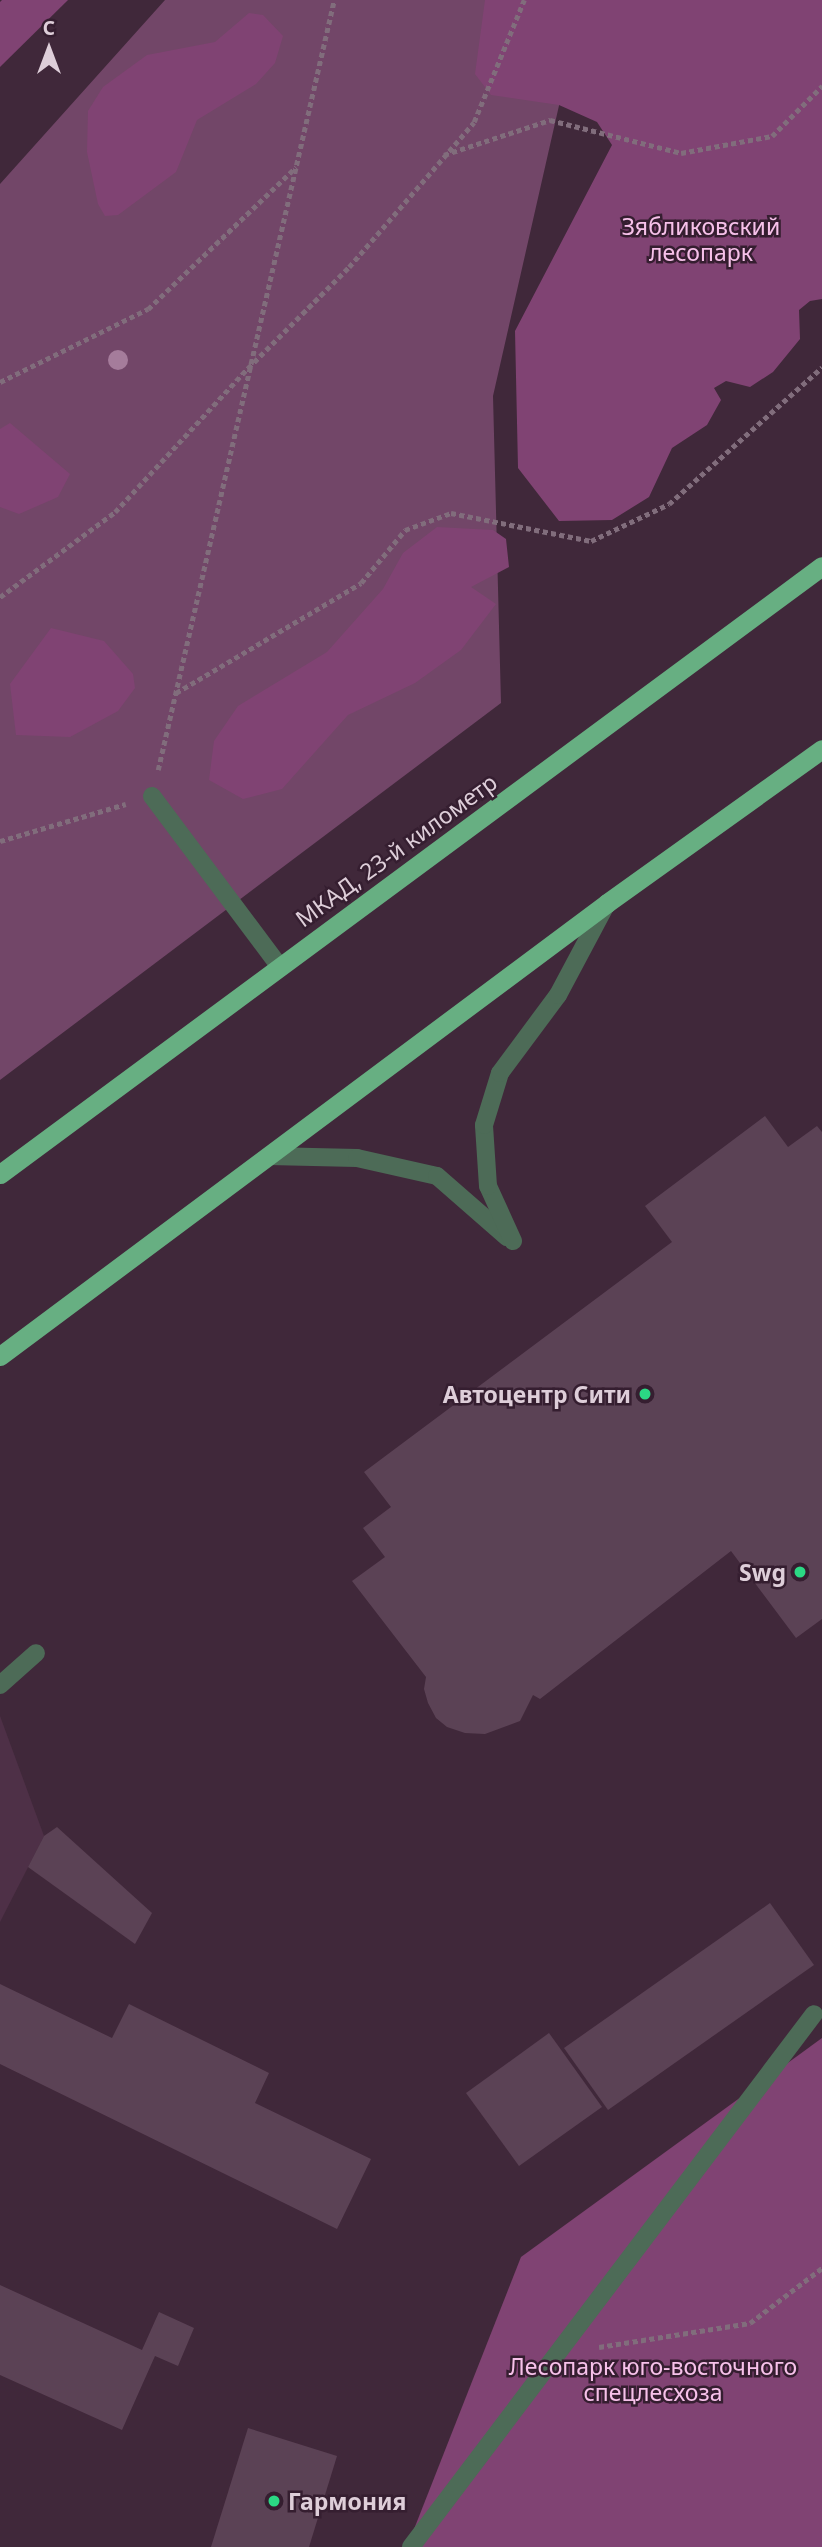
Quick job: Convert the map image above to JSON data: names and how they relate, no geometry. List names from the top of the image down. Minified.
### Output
{"streets":{"highway":["МКАД, 23-й километр"]},"parks":["Зябликовский лесопарк","Лесопарк юго-восточного спецлесхоза"],"places":["Автоцентр Сити","Swg","Гармония"],"north":"top"}
